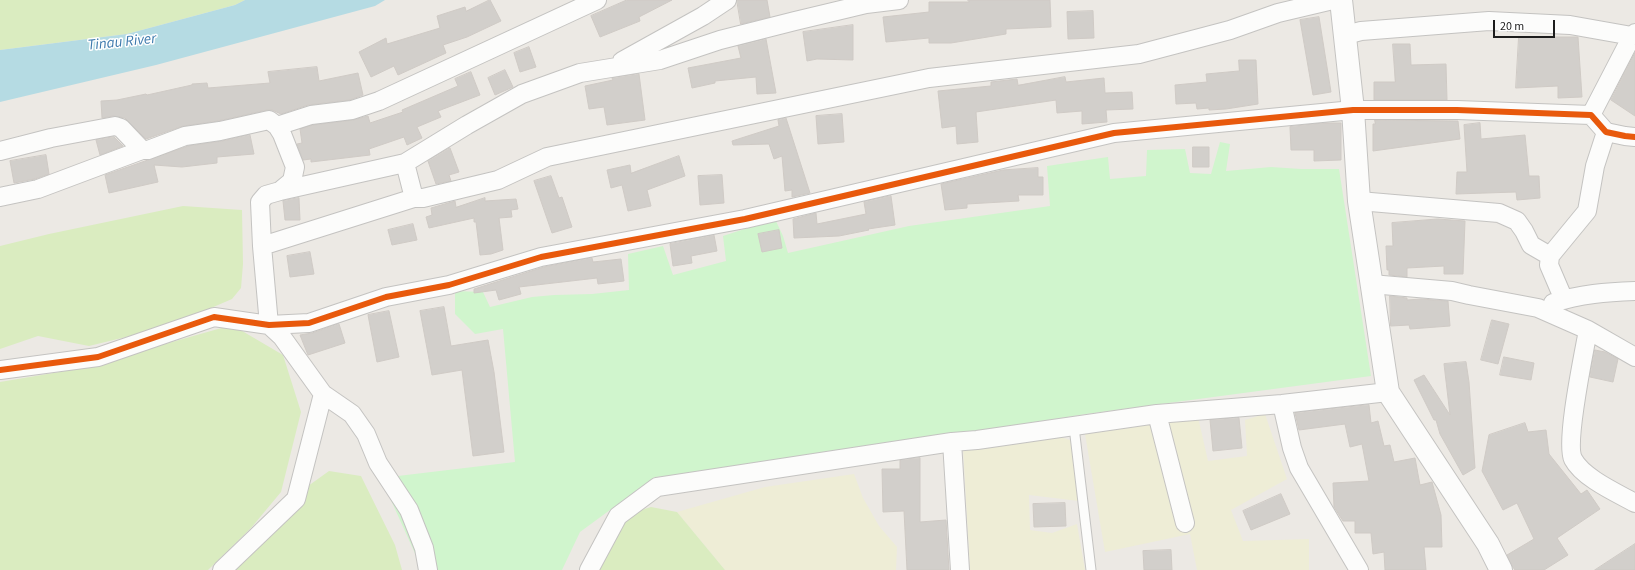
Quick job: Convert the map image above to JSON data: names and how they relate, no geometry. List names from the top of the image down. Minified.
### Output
{"water":["Tinau River"],"scale_bar":"20 m"}
